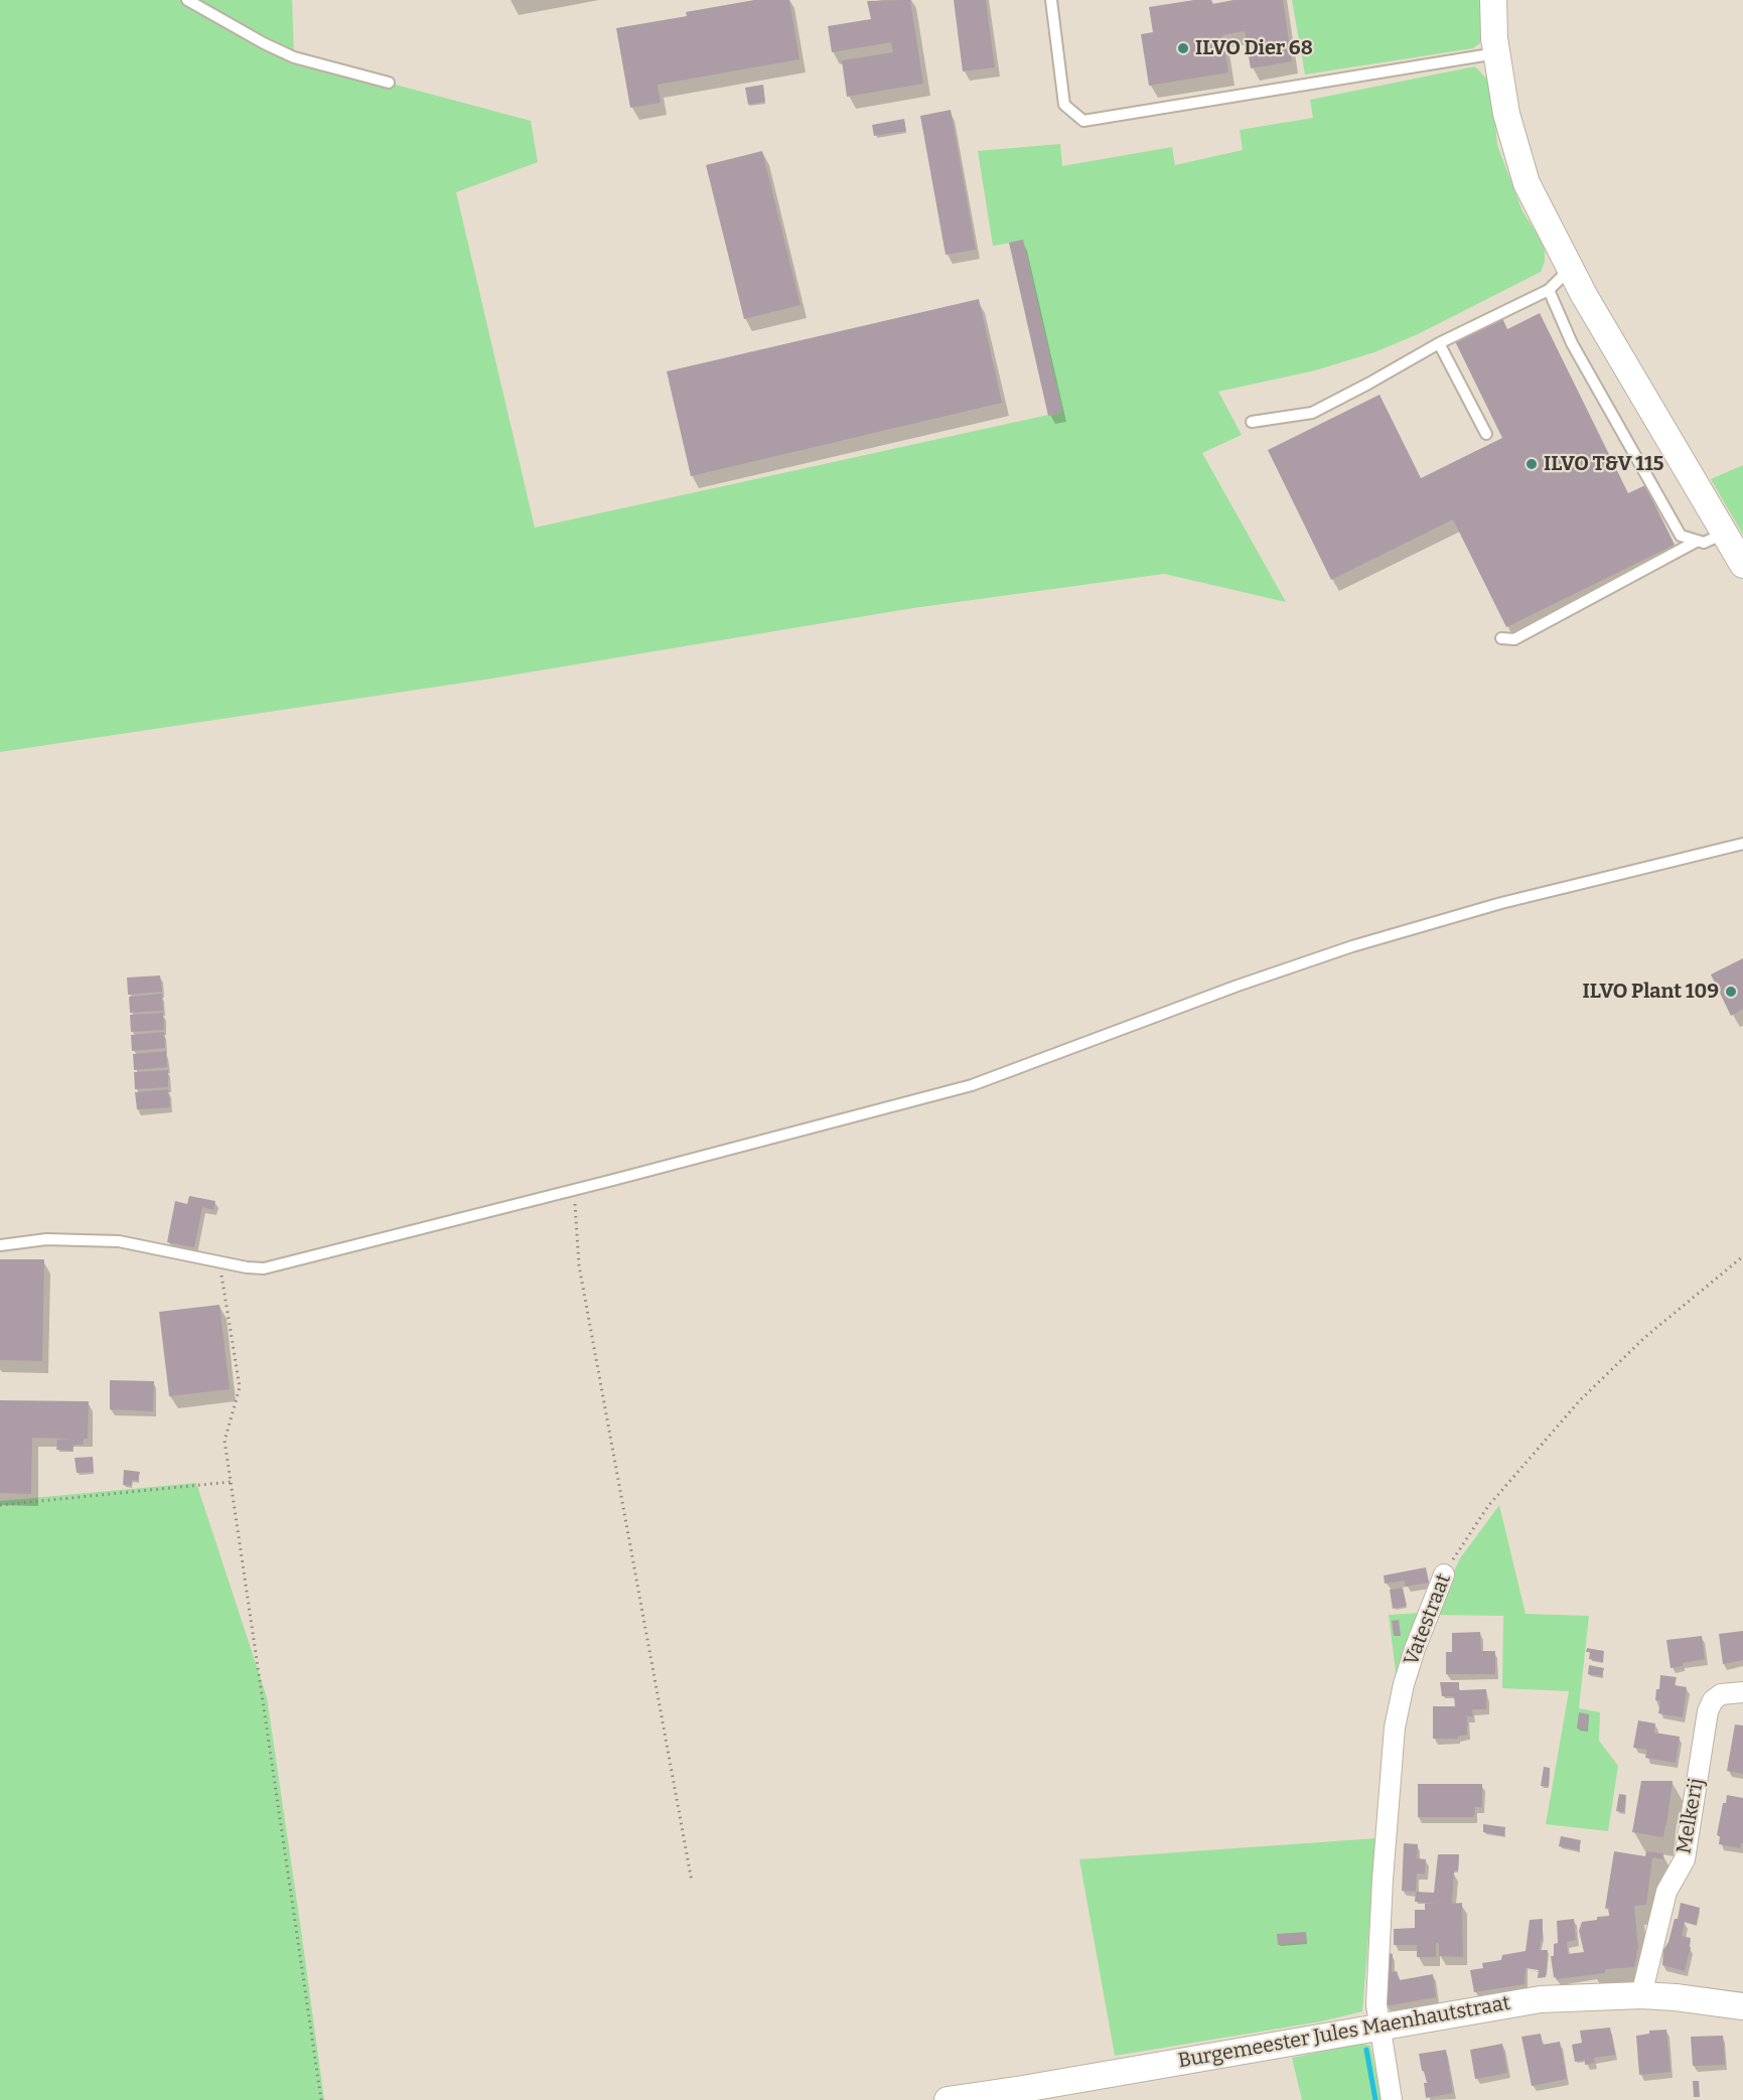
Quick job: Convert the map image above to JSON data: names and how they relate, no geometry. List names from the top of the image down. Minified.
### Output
{"streets":{"street":["Vatestraat","Melkerij","Burgemeester Jules Maenhautstraat"]},"crossings":[["Vatestraat","Burgemeester Jules Maenhautstraat"],["Melkerij","Burgemeester Jules Maenhautstraat"]],"places":["ILVO Dier 68","ILVO T&V 115","ILVO Plant 109"]}
